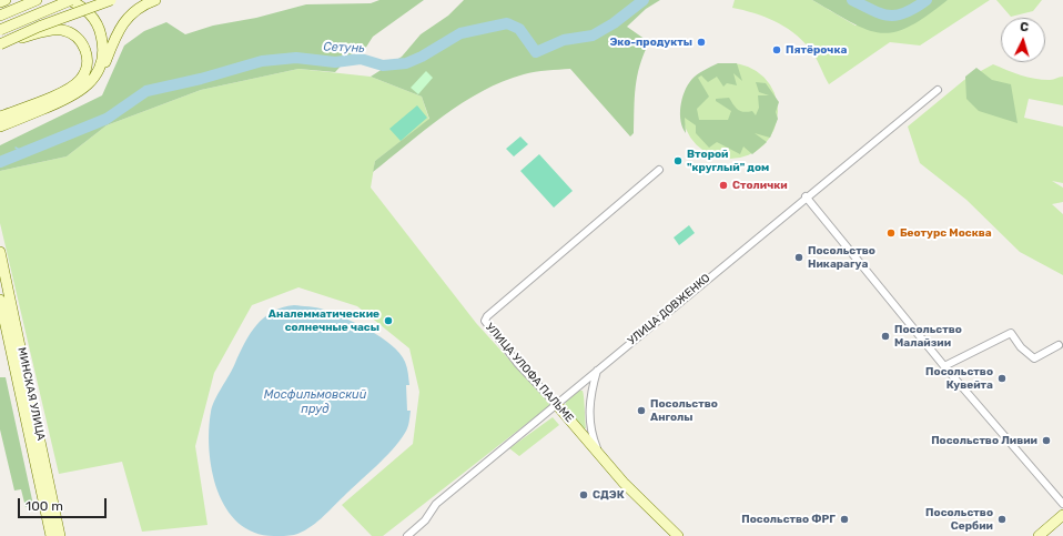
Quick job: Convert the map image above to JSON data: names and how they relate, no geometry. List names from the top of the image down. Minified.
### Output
{"streets":{"main road":["УЛИЦА УЛОФА ПАЛЬМЕ","МИНСКАЯ УЛИЦА"],"street":["УЛИЦА ДОВЖЕНКО"]},"crossings":[["УЛИЦА ДОВЖЕНКО","УЛИЦА УЛОФА ПАЛЬМЕ"]],"water":["Сетунь","Мосфильмовский пруд"],"places":["Эко-продукты","Пятёрочка","Второй \"круглый\" дом","Столички","Беотурс Москва","Посольство Никарагуа","Аналемматические солнечные часы","Посольство Малайзии","Посольство Кувейта","Посольство Анголы","Посольство Ливии","СДЭК","Посольство ФРГ","Посольство Сербии"],"scale_bar":"100 m","north":"top"}
